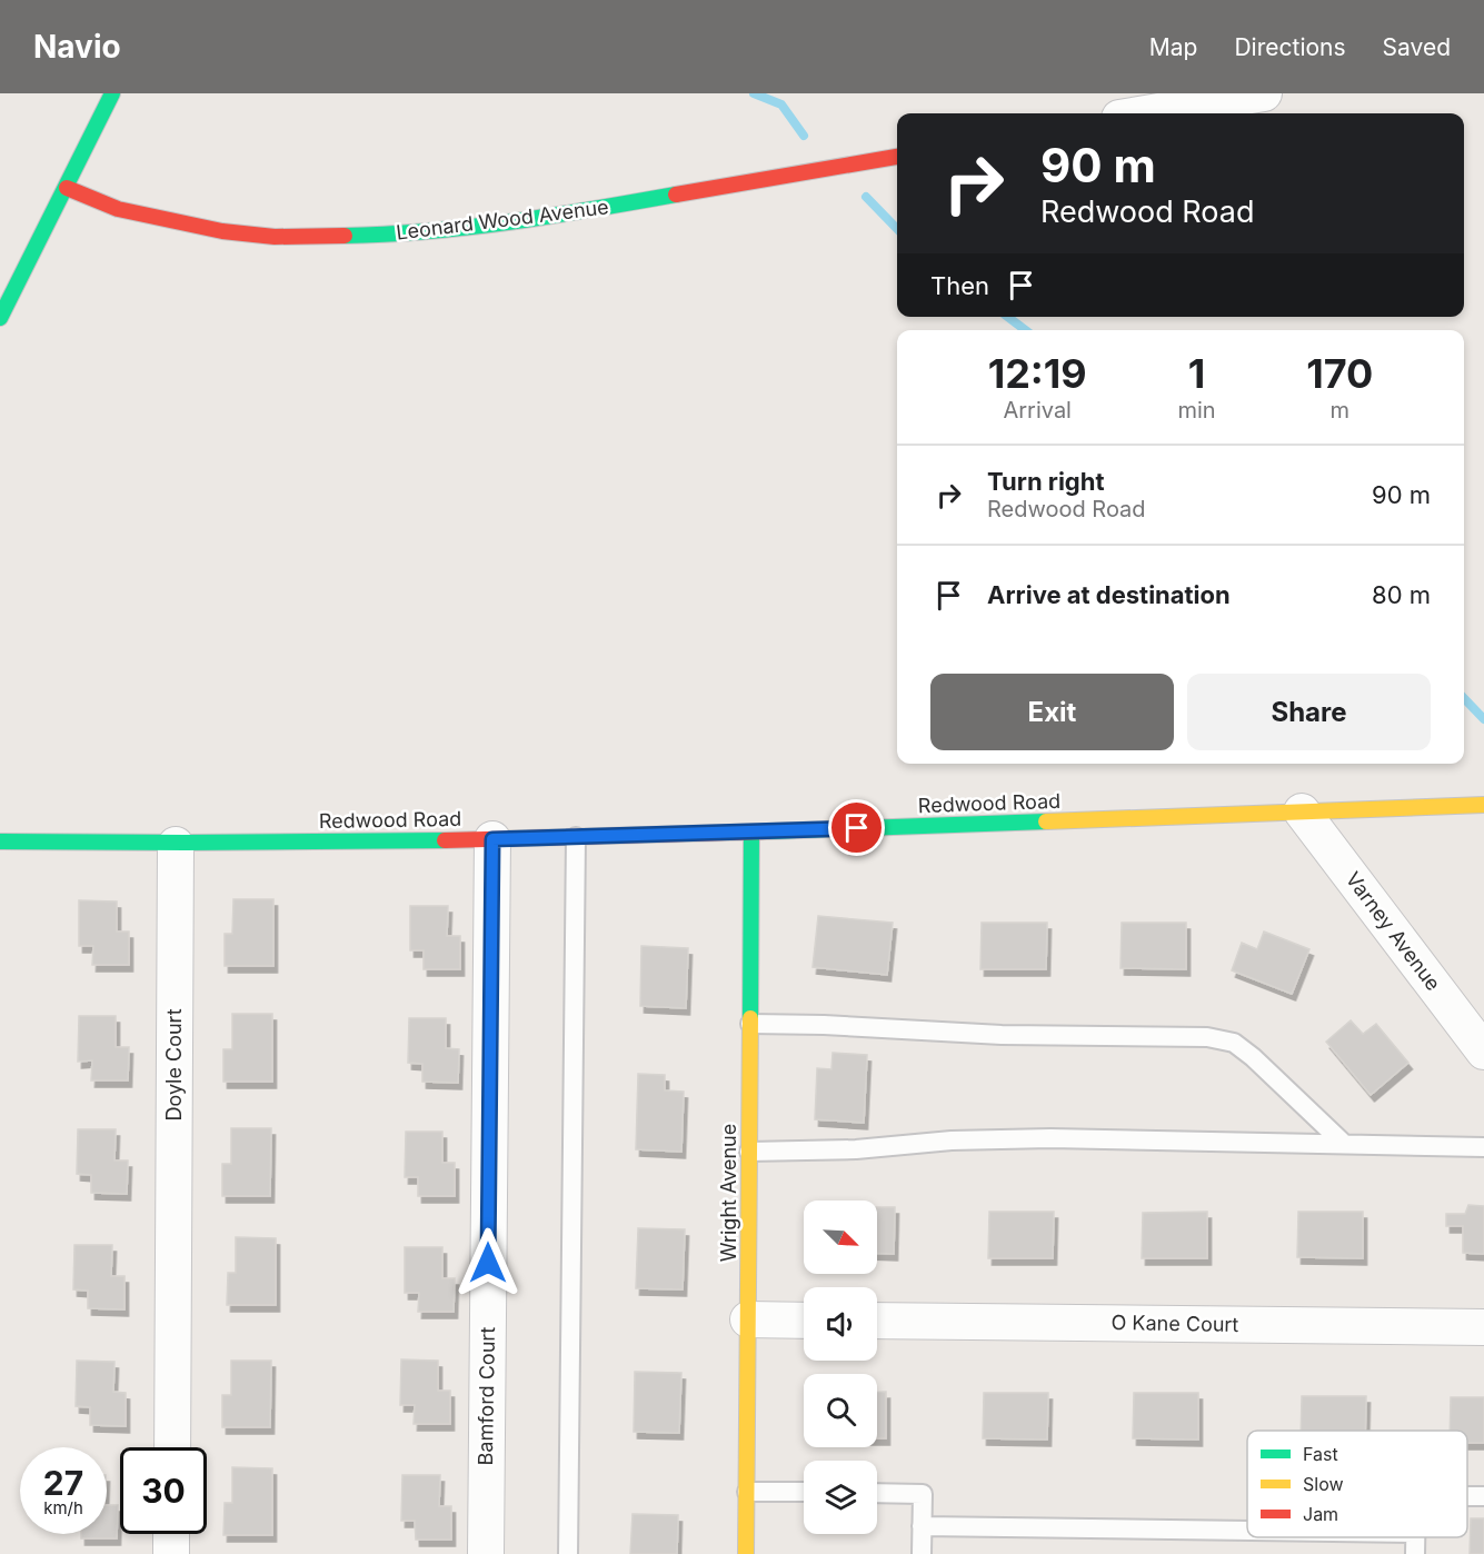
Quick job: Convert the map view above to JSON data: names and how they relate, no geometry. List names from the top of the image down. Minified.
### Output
{"streets":{"street":["Leonard Wood Avenue","Redwood Road","Varney Avenue","Doyle Court","Wright Avenue","O Kane Court","Bamford Court"]},"crossings":[["Redwood Road","Varney Avenue"],["Redwood Road","Doyle Court"],["Redwood Road","Wright Avenue"],["Redwood Road","Bamford Court"]],"legend":["Fast","Slow","Jam"],"north":"bottom right","page":{"header":"Navio","nav":["Map","Directions","Saved"],"turn":["90 m","Redwood Road"],"then":"Then","eta":["12:19","Arrival","1","min","170","m"],"list":[{"name":"Turn right","note":"Redwood Road","value":"90 m"},{"name":"Arrive at destination","value":"80 m"}],"buttons":["Exit","Share"],"speed":"27 km/h","limit":"30"}}
